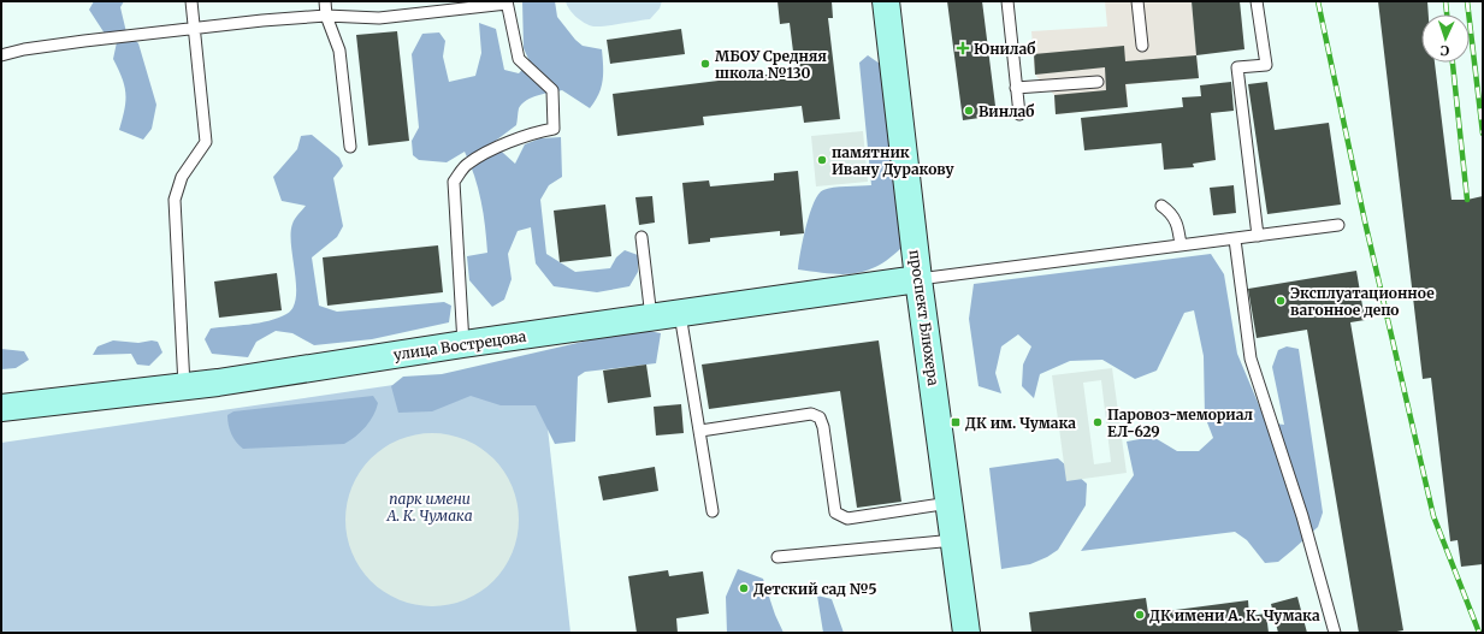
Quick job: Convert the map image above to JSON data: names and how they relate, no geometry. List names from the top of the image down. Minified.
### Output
{"streets":{"street":["проспект Блюхера","улица Вострецова"]},"crossings":[["проспект Блюхера","улица Вострецова"]],"parks":["парк имени А. К. Чумака"],"places":{"health":["Юнилаб"],"other":["МБОУ Средняя школа №130","Винлаб","памятник Ивану Дуракову","Эксплуатационное вагонное депо","Паровоз-мемориал ЕЛ-629","Детский сад №5","ДК имени А. К. Чумака"],"transit":["ДК им. Чумака"]},"north":"bottom"}
